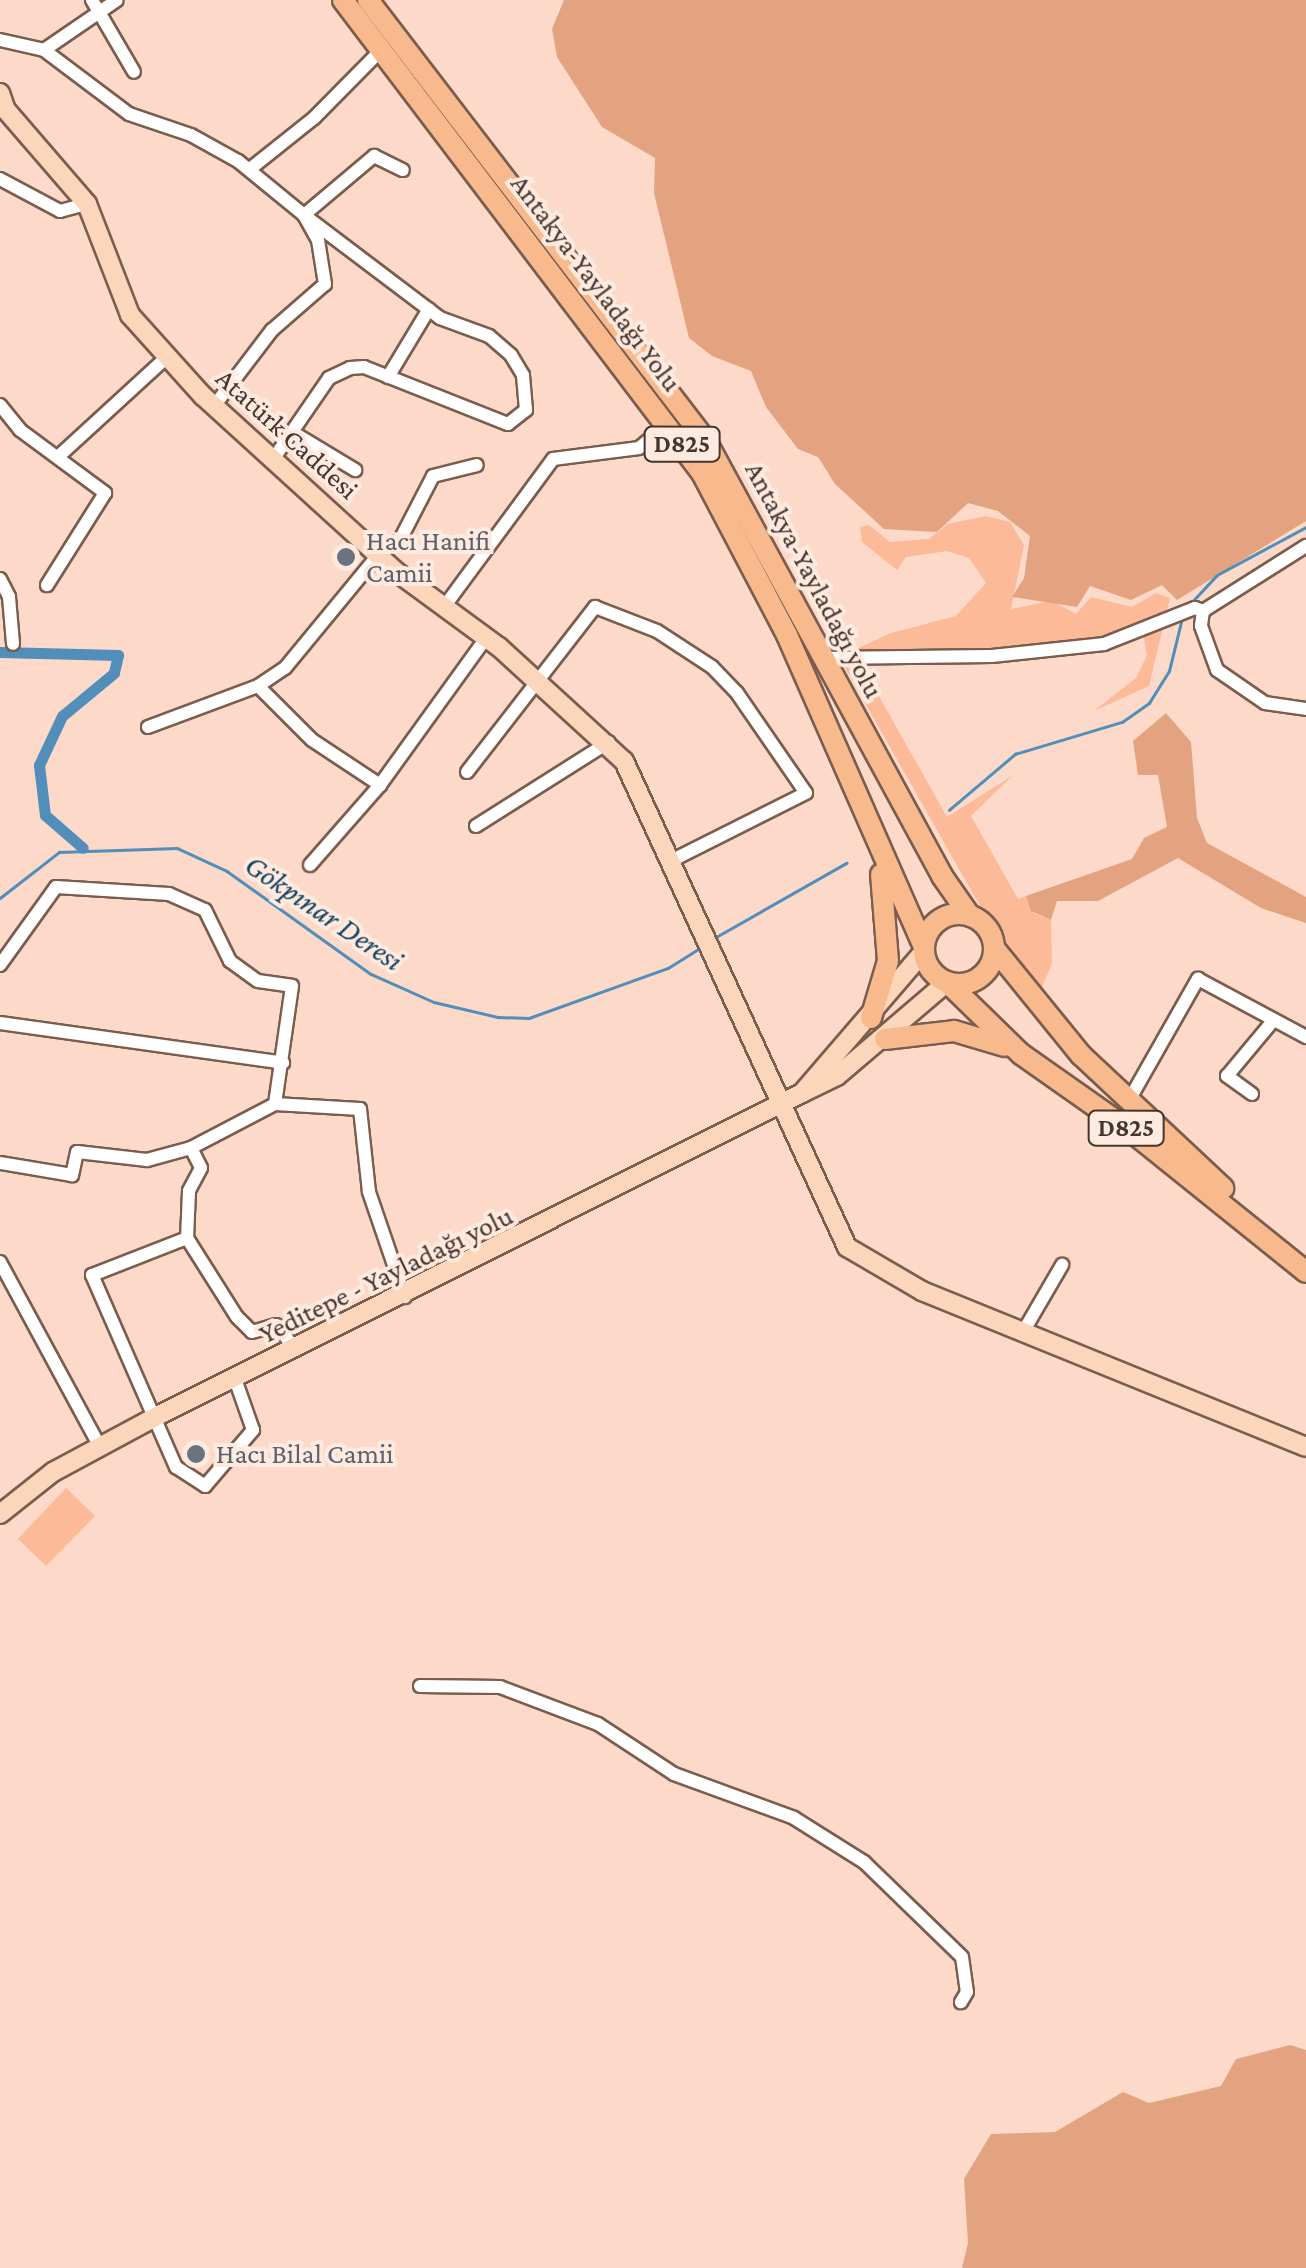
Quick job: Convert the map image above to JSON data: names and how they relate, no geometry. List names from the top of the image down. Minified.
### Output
{"streets":{"highway":["Antakya-Yayladağı Yolu","D825","Antakya-Yayladağı yolu"],"main road":["Atatürk Caddesi","Yeditepe - Yayladağı yolu"]},"crossings":[["Antakya-Yayladağı Yolu","D825"],["Antakya-Yayladağı Yolu","Antakya-Yayladağı yolu"],["Antakya-Yayladağı Yolu","Yeditepe - Yayladağı yolu"],["Atatürk Caddesi","Yeditepe - Yayladağı yolu"],["D825","Antakya-Yayladağı yolu"],["D825","Yeditepe - Yayladağı yolu"],["Antakya-Yayladağı yolu","Yeditepe - Yayladağı yolu"]],"water":["Gökpınar Deresi"],"places":["Hacı Hanifi Camii","Hacı Bilal Camii"]}
